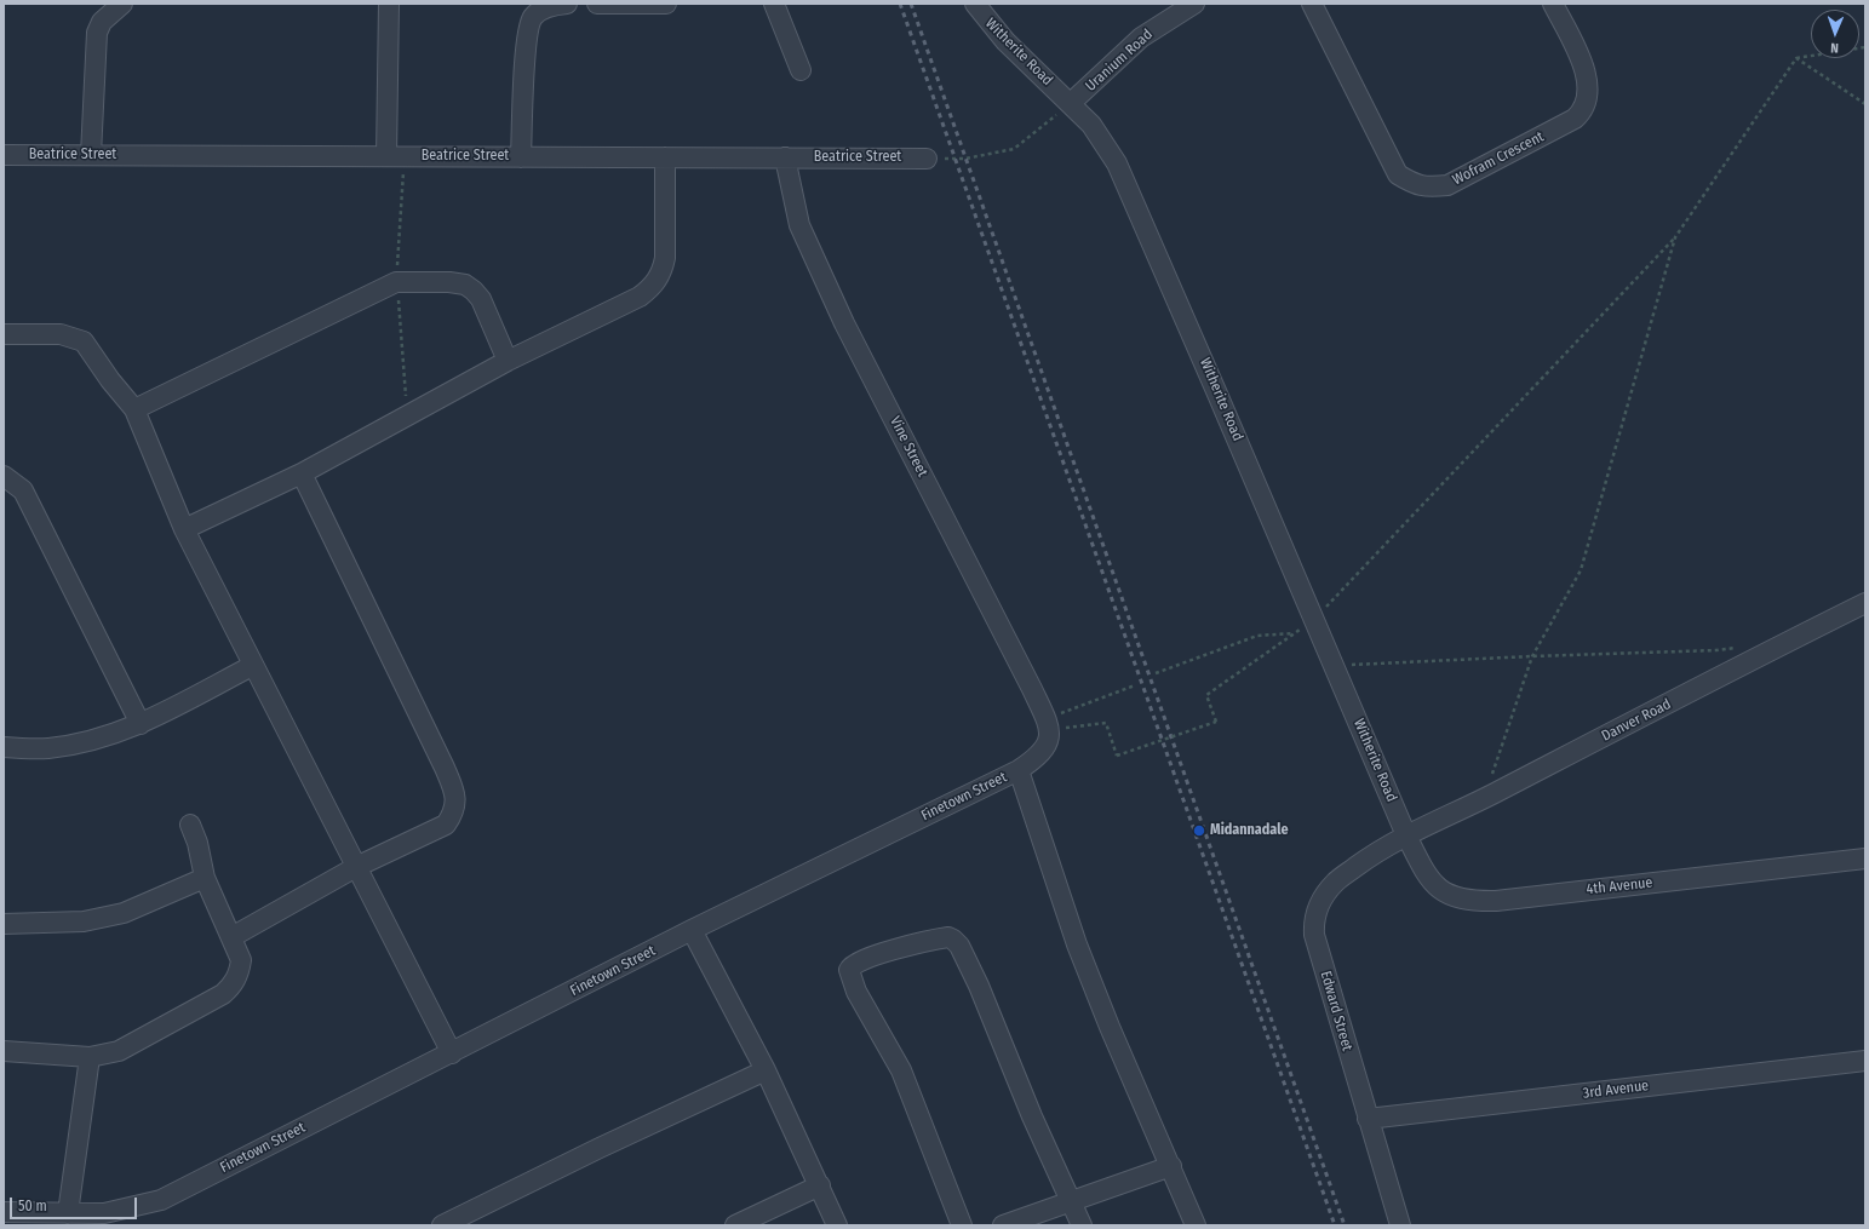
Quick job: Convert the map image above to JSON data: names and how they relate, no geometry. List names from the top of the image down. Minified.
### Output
{"streets":{"street":["Witherite Road","Uranium Road","Beatrice Street","Wofram Crescent","Vine Street","Danver Road","Finetown Street","4th Avenue","Edward Street","3rd Avenue"]},"crossings":[["Witherite Road","Uranium Road"],["Witherite Road","Danver Road"],["Witherite Road","4th Avenue"],["Witherite Road","Edward Street"],["Beatrice Street","Vine Street"],["Vine Street","Finetown Street"],["Danver Road","4th Avenue"],["Danver Road","Edward Street"],["4th Avenue","Edward Street"],["Edward Street","3rd Avenue"]],"places":["Midannadale"],"scale_bar":"50 m","north":"bottom"}
